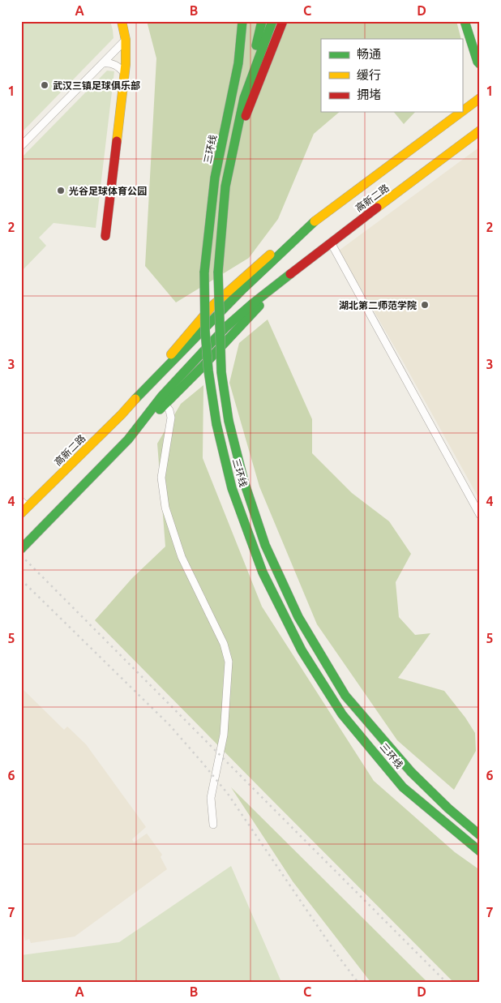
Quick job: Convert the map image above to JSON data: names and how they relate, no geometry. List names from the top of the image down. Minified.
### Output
{"streets":{"main road":["三环线","高新二路"]},"places":["武汉三镇足球俱乐部","光谷足球体育公园","湖北第二师范学院"],"legend":["畅通","缓行","拥堵"],"grid":{"columns":["A","B","C","D"],"rows":["1","2","3","4","5","6","7"]}}
